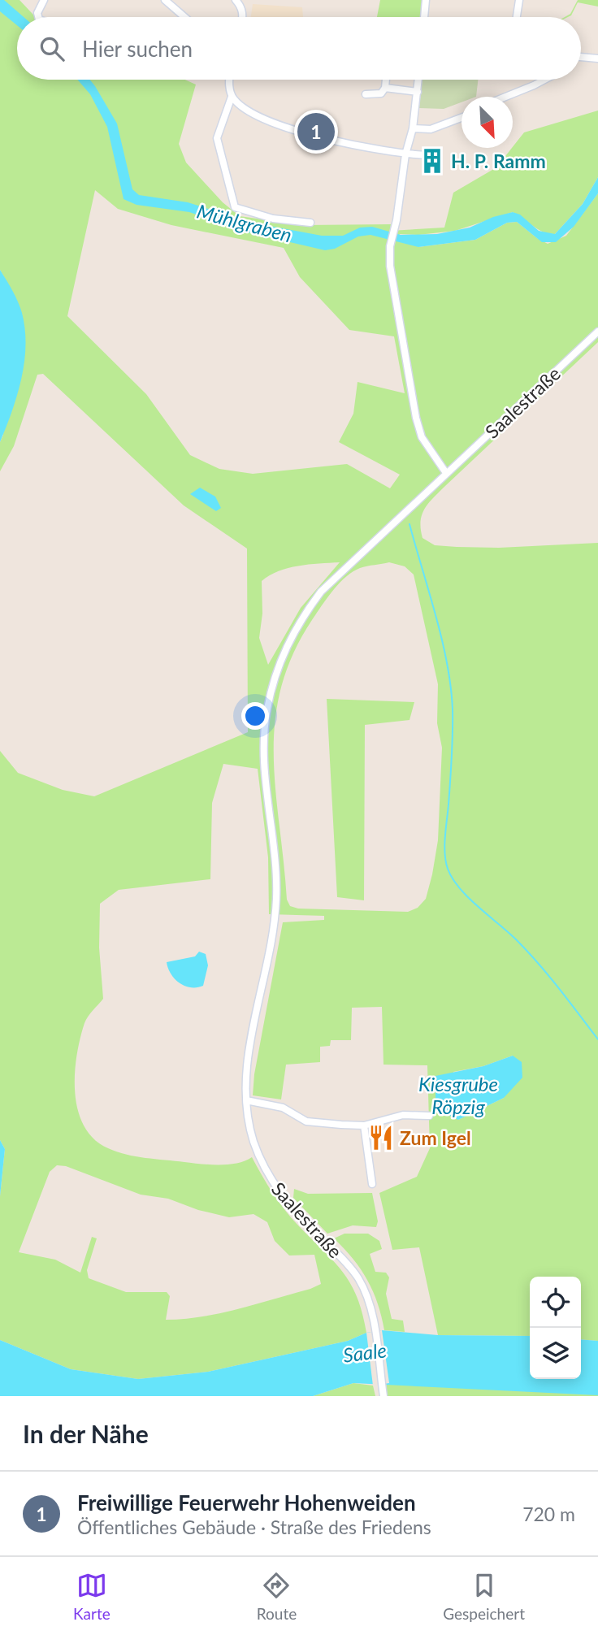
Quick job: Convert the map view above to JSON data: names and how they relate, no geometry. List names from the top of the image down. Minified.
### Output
{"streets":{"street":["Saalestraße"]},"water":["Mühlgraben","Kiesgrube Röpzig","Saale"],"places":{"building":["H. P. Ramm"],"restaurant":["Zum Igel"]},"north":"bottom right","page":{"search":"Hier suchen","pins":"1","heading":"In der Nähe","list":[{"mark":"1","name":"Freiwillige Feuerwehr Hohenweiden","note":"Öffentliches Gebäude · Straße des Friedens","value":"720 m"}],"nav":["Karte","Route","Gespeichert"]}}
